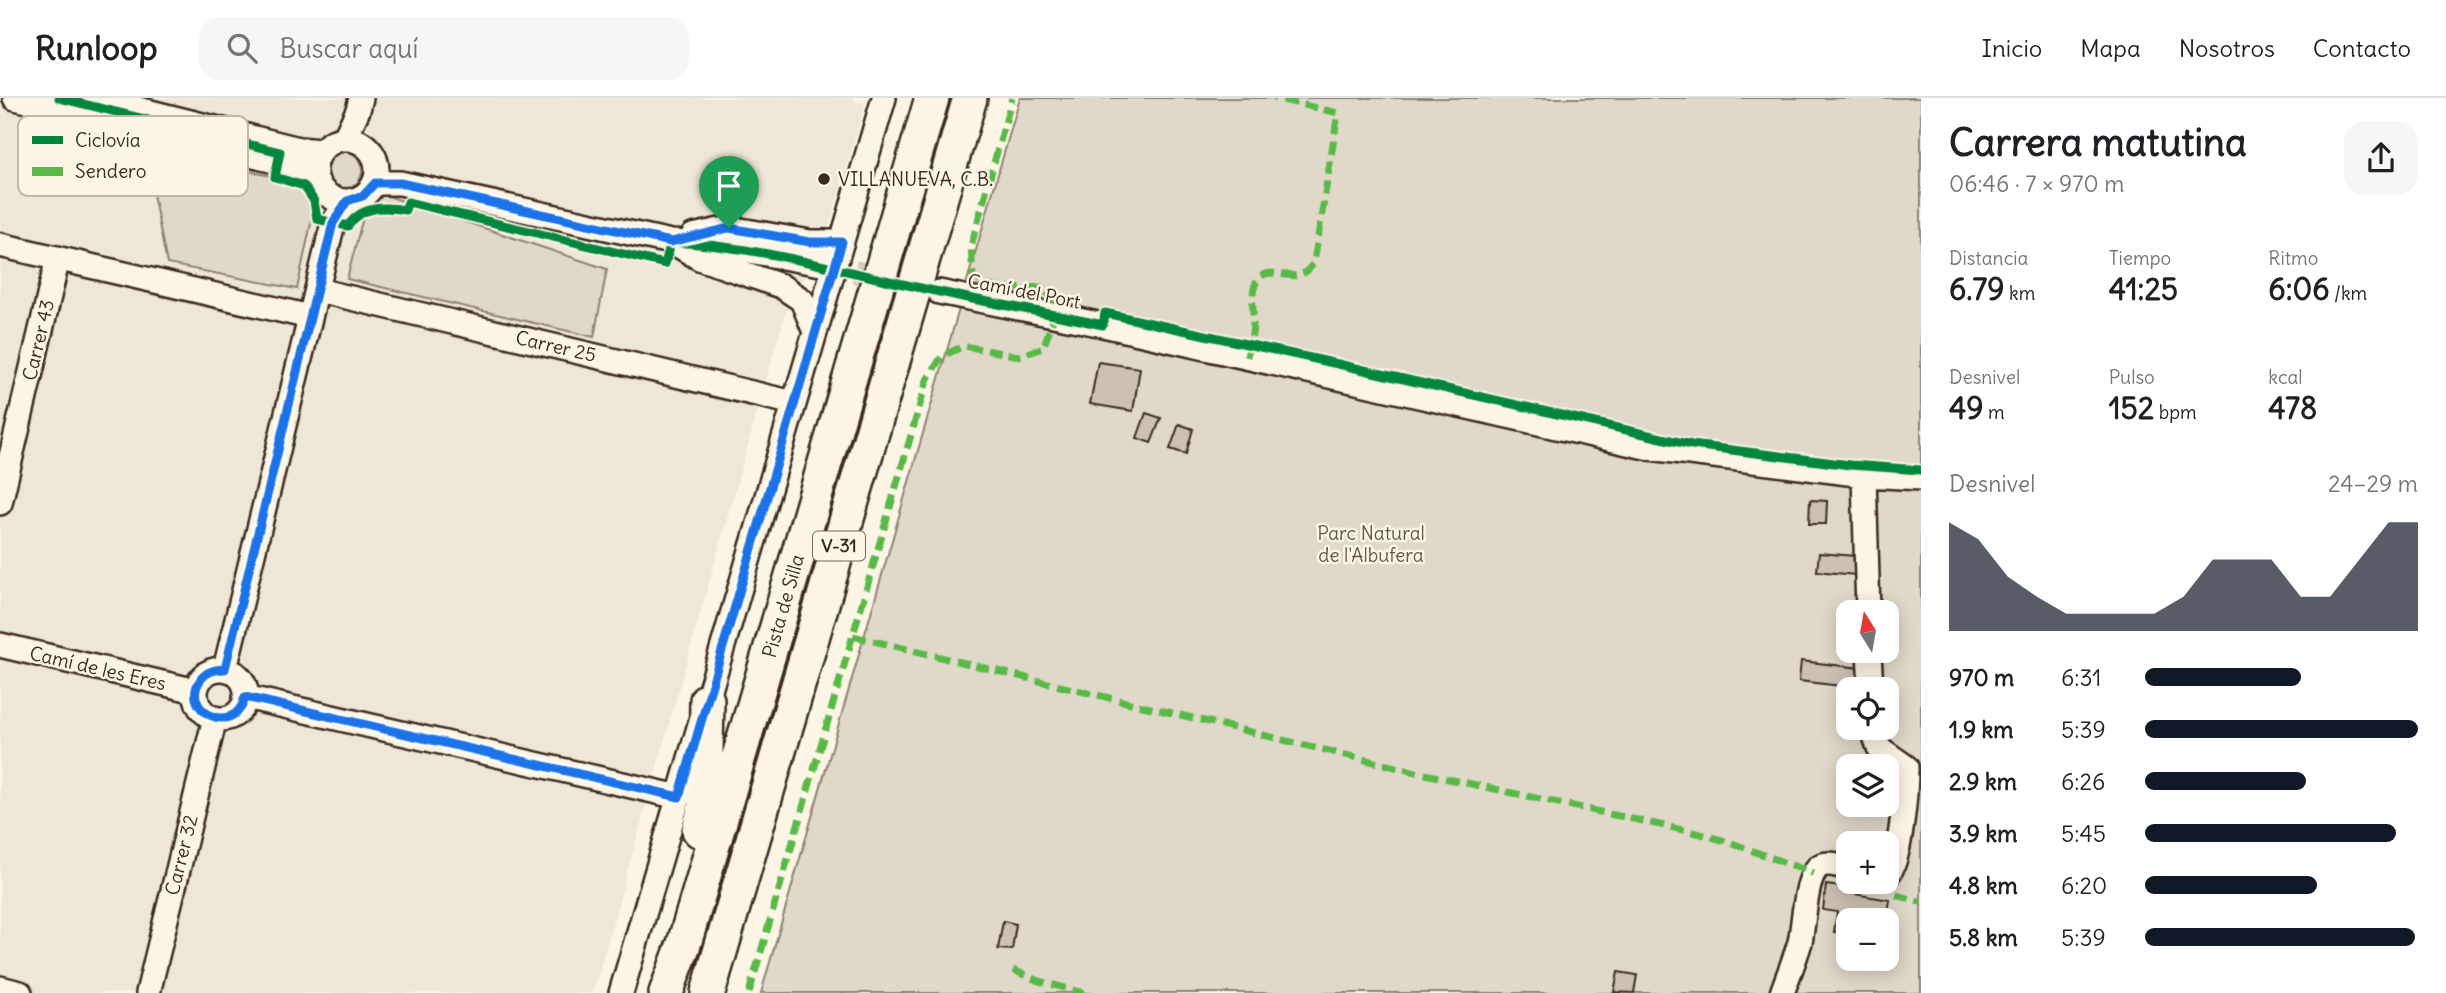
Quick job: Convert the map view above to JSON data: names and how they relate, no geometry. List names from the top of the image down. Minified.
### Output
{"streets":{"highway":["V-31","Pista de Silla"],"street":["Camí del Port","Carrer 43","Carrer 25","Camí de les Eres","Carrer 32"]},"crossings":[["Camí de les Eres","Carrer 32"]],"parks":["Parc Natural de l'Albufera"],"places":["VILLANUEVA, C.B."],"legend":["Ciclovía","Sendero"],"north":"top","page":{"header":"Runloop","search":"Buscar aquí","nav":["Inicio","Mapa","Nosotros","Contacto"],"heading":["Carrera matutina","06:46 · 7 × 970 m"],"stats":[["Distancia","6.79 km"],["Tiempo","41:25"],["Ritmo","6:06 /km"],["Desnivel","49 m"],["Pulso","152 bpm"],["kcal","478"]],"chart":["Desnivel","24–29 m"],"map_buttons":["+","−"],"list":[{"name":"970 m","note":"6:31"},{"name":"1.9 km","note":"5:39"},{"name":"2.9 km","note":"6:26"},{"name":"3.9 km","note":"5:45"},{"name":"4.8 km","note":"6:20"},{"name":"5.8 km","note":"5:39"}]}}
